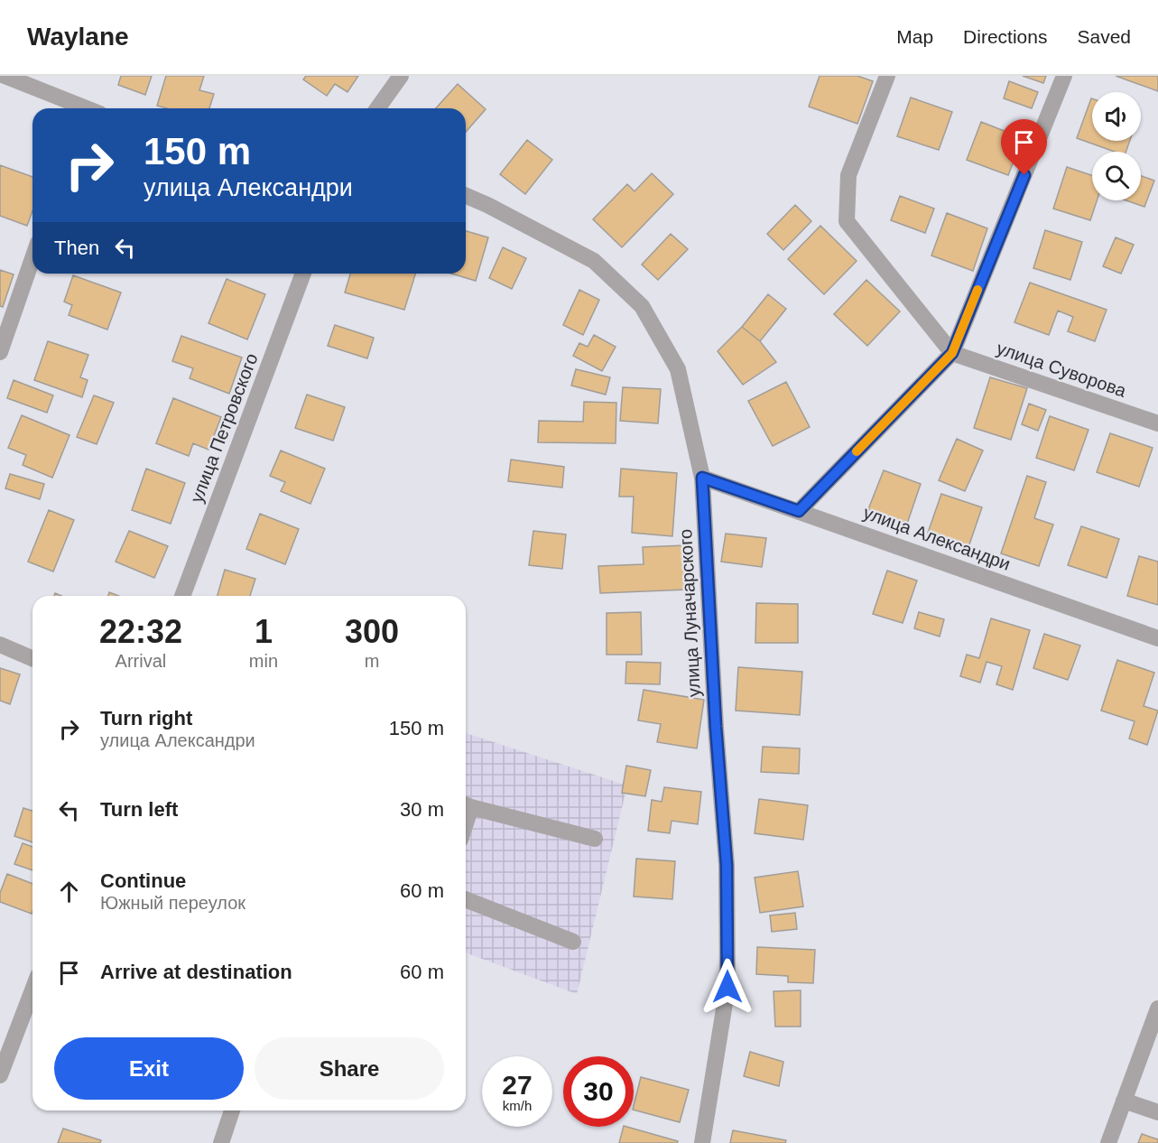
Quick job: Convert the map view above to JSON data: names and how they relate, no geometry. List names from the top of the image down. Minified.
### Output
{"streets":{"street":["улица Суворова","улица Петровского","улица Александри","улица Луначарского"]},"crossings":[["улица Александри","улица Луначарского"]],"page":{"header":"Waylane","nav":["Map","Directions","Saved"],"turn":["150 m","улица Александри"],"then":"Then","eta":["22:32","Arrival","1","min","300","m"],"list":[{"name":"Turn right","note":"улица Александри","value":"150 m"},{"name":"Turn left","value":"30 m"},{"name":"Continue","note":"Южный переулок","value":"60 m"},{"name":"Arrive at destination","value":"60 m"}],"buttons":["Exit","Share"],"speed":"27 km/h","limit":"30"}}
